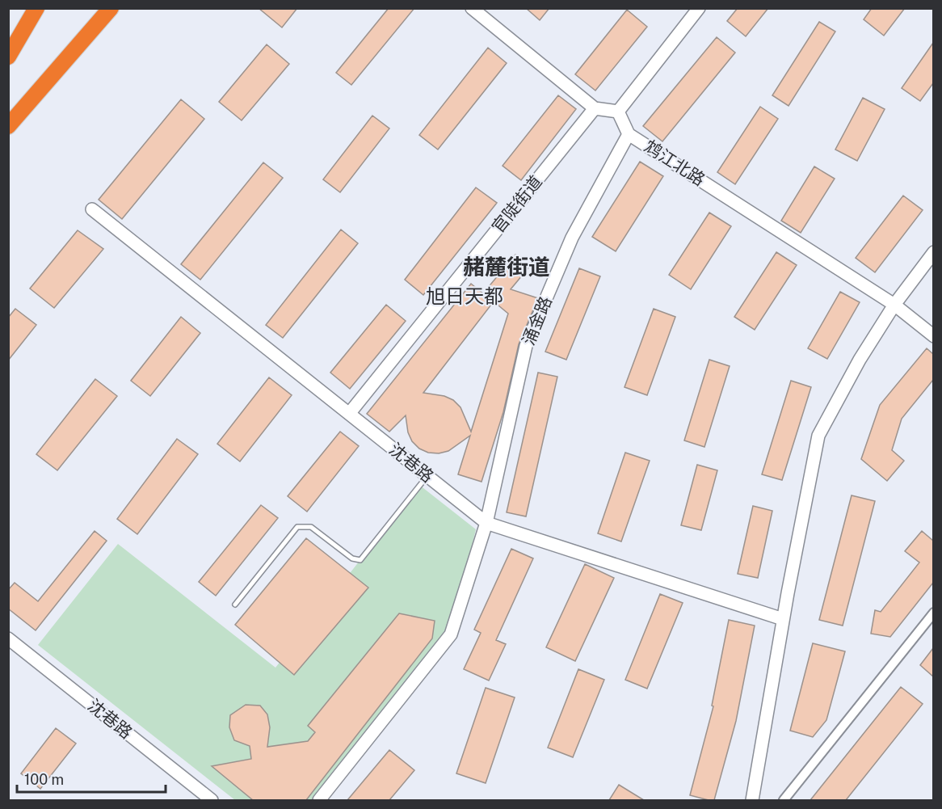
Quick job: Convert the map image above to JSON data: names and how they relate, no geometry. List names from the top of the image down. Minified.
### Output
{"streets":{"street":["鸩江北路","官陡街道","涌金路","沈巷路"]},"crossings":[["鸩江北路","涌金路"],["官陡街道","沈巷路"],["涌金路","沈巷路"]],"districts":["赭麓街道","旭日天都"],"scale_bar":"100 m"}
